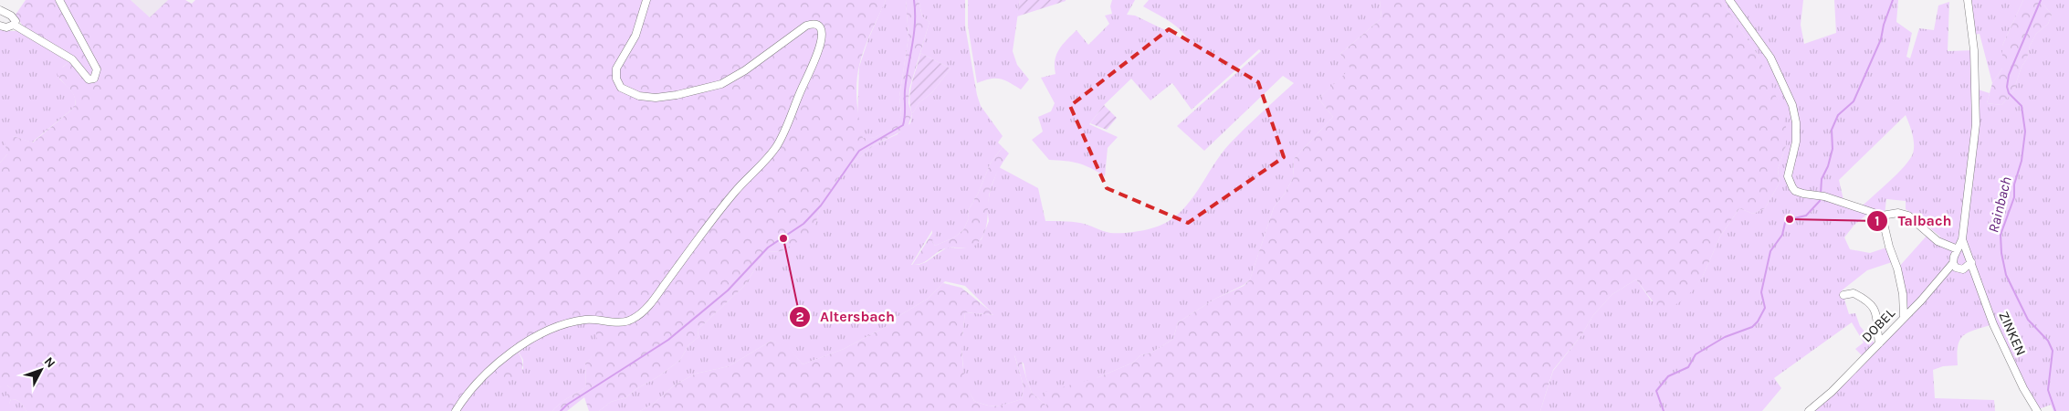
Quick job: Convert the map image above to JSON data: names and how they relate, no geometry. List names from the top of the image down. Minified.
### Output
{"streets":{"street":["DOBEL","ZINKEN"]},"crossings":[["DOBEL","ZINKEN"]],"water":["Rainbach"],"places":["Talbach","Altersbach"],"north":"top right"}
